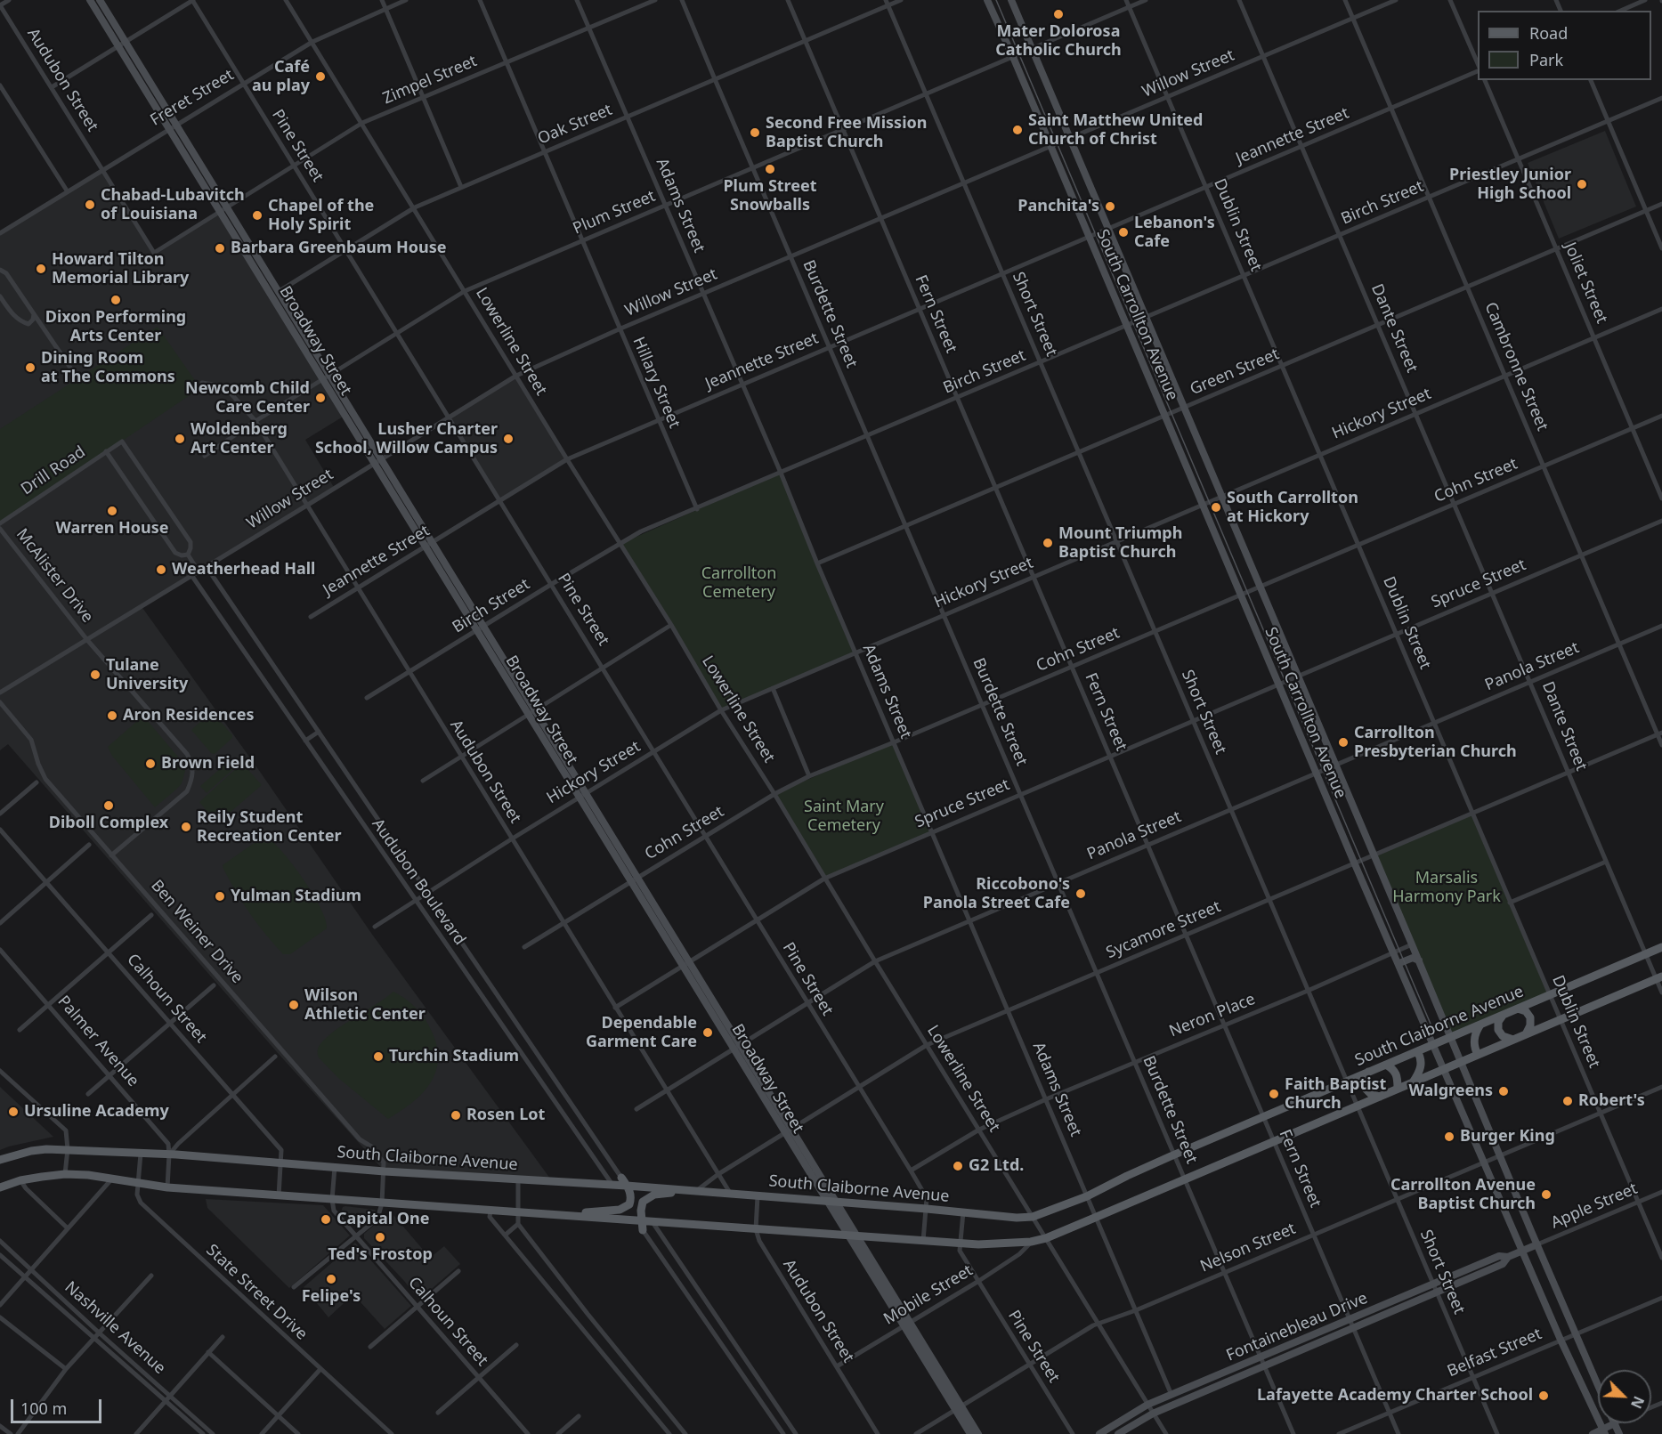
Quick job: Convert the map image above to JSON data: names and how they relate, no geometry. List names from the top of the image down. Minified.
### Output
{"streets":{"main road":["South Carrollton Avenue","Broadway Street","South Claiborne Avenue","Fontainebleau Drive"],"street":["Willow Street","Audubon Street","Zimpel Street","Freret Street","Oak Street","Jeannette Street","Pine Street","Birch Street","Adams Street","Plum Street","Dublin Street","Joliet Street","Burdette Street","Fern Street","Short Street","Dante Street","Lowerline Street","Cambronne Street","Green Street","Hillary Street","Hickory Street","Drill Road","Cohn Street","McAlister Drive","Spruce Street","Panola Street","Audubon Boulevard","Sycamore Street","Ben Weiner Drive","Calhoun Street","Neron Place","Palmer Avenue","Apple Street","Nelson Street","State Street Drive","Mobile Street","Nashville Avenue","Belfast Street"]},"crossings":[["Willow Street","Audubon Street"],["Willow Street","Pine Street"],["Willow Street","Adams Street"],["Willow Street","Dublin Street"],["Willow Street","Burdette Street"],["Willow Street","Fern Street"],["Willow Street","Short Street"],["Willow Street","South Carrollton Avenue"],["Willow Street","Dante Street"],["Willow Street","Broadway Street"],["Willow Street","Lowerline Street"],["Willow Street","Cambronne Street"],["Willow Street","Hillary Street"],["Willow Street","McAlister Drive"],["Willow Street","Audubon Boulevard"],["Audubon Street","Zimpel Street"],["Audubon Street","Freret Street"],["Audubon Street","Jeannette Street"],["Audubon Street","Birch Street"],["Audubon Street","Plum Street"],["Audubon Street","Broadway Street"],["Audubon Street","Hickory Street"],["Audubon Street","Cohn Street"],["Audubon Street","Spruce Street"],["Audubon Street","Panola Street"],["Audubon Street","Sycamore Street"],["Audubon Street","South Claiborne Avenue"],["Audubon Street","Mobile Street"],["Zimpel Street","Pine Street"],["Zimpel Street","Adams Street"],["Zimpel Street","Broadway Street"],["Zimpel Street","Lowerline Street"],["Zimpel Street","Hillary Street"],["Freret Street","Pine Street"],["Freret Street","Broadway Street"],["Freret Street","Lowerline Street"],["Oak Street","Pine Street"],["Oak Street","Adams Street"],["Oak Street","Burdette Street"],["Oak Street","Fern Street"],["Oak Street","Short Street"],["Oak Street","Broadway Street"],["Oak Street","Lowerline Street"],["Oak Street","Hillary Street"],["Jeannette Street","Pine Street"],["Jeannette Street","Adams Street"],["Jeannette Street","Dublin Street"],["Jeannette Street","Burdette Street"],["Jeannette Street","Fern Street"],["Jeannette Street","Short Street"],["Jeannette Street","South Carrollton Avenue"],["Jeannette Street","Dante Street"],["Jeannette Street","Broadway Street"],["Jeannette Street","Lowerline Street"],["Jeannette Street","Cambronne Street"],["Jeannette Street","Hillary Street"],["Pine Street","Birch Street"],["Pine Street","Plum Street"],["Pine Street","Hickory Street"],["Pine Street","Cohn Street"],["Pine Street","Spruce Street"],["Pine Street","Panola Street"],["Pine Street","Sycamore Street"],["Pine Street","Neron Place"],["Pine Street","South Claiborne Avenue"],["Pine Street","Nelson Street"],["Pine Street","Mobile Street"],["Birch Street","Adams Street"],["Birch Street","Dublin Street"],["Birch Street","Joliet Street"],["Birch Street","Burdette Street"],["Birch Street","Fern Street"],["Birch Street","Short Street"],["Birch Street","South Carrollton Avenue"],["Birch Street","Dante Street"],["Birch Street","Broadway Street"],["Birch Street","Lowerline Street"],["Birch Street","Cambronne Street"],["Birch Street","Hillary Street"],["Adams Street","Plum Street"],["Adams Street","Green Street"],["Adams Street","Hickory Street"],["Adams Street","Cohn Street"],["Adams Street","Spruce Street"],["Adams Street","Panola Street"],["Adams Street","Sycamore Street"],["Adams Street","Neron Place"],["Adams Street","South Claiborne Avenue"],["Adams Street","Nelson Street"],["Adams Street","Fontainebleau Drive"],["Plum Street","Dublin Street"],["Plum Street","Burdette Street"],["Plum Street","Fern Street"],["Plum Street","Short Street"],["Plum Street","South Carrollton Avenue"],["Plum Street","Broadway Street"],["Plum Street","Lowerline Street"],["Plum Street","Hillary Street"],["Dublin Street","Green Street"],["Dublin Street","Hickory Street"],["Dublin Street","Cohn Street"],["Dublin Street","Spruce Street"],["Dublin Street","Panola Street"],["Dublin Street","Sycamore Street"],["Dublin Street","South Claiborne Avenue"],["Dublin Street","Apple Street"],["Dublin Street","Nelson Street"],["Joliet Street","Green Street"],["Joliet Street","Hickory Street"],["Joliet Street","Cohn Street"],["Burdette Street","Green Street"],["Burdette Street","Hickory Street"],["Burdette Street","Cohn Street"],["Burdette Street","Spruce Street"],["Burdette Street","Panola Street"],["Burdette Street","Sycamore Street"],["Burdette Street","Neron Place"],["Burdette Street","South Claiborne Avenue"],["Burdette Street","Nelson Street"],["Burdette Street","Fontainebleau Drive"],["Fern Street","Green Street"],["Fern Street","Hickory Street"],["Fern Street","Cohn Street"],["Fern Street","Spruce Street"],["Fern Street","Panola Street"],["Fern Street","Sycamore Street"],["Fern Street","Neron Place"],["Fern Street","South Claiborne Avenue"],["Fern Street","Nelson Street"],["Fern Street","Fontainebleau Drive"],["Fern Street","Belfast Street"],["Short Street","Green Street"],["Short Street","Hickory Street"],["Short Street","Cohn Street"],["Short Street","Spruce Street"],["Short Street","Panola Street"],["Short Street","Sycamore Street"],["Short Street","Neron Place"],["Short Street","South Claiborne Avenue"],["Short Street","Nelson Street"],["Short Street","Fontainebleau Drive"],["Short Street","Belfast Street"],["South Carrollton Avenue","Green Street"],["South Carrollton Avenue","Hickory Street"],["South Carrollton Avenue","Cohn Street"],["South Carrollton Avenue","Spruce Street"],["South Carrollton Avenue","Panola Street"],["South Carrollton Avenue","Sycamore Street"],["South Carrollton Avenue","Neron Place"],["South Carrollton Avenue","South Claiborne Avenue"],["South Carrollton Avenue","Apple Street"],["South Carrollton Avenue","Nelson Street"],["South Carrollton Avenue","Fontainebleau Drive"],["South Carrollton Avenue","Belfast Street"],["Dante Street","Green Street"],["Dante Street","Hickory Street"],["Dante Street","Cohn Street"],["Dante Street","Spruce Street"],["Dante Street","Panola Street"],["Dante Street","Sycamore Street"],["Dante Street","South Claiborne Avenue"],["Broadway Street","Hickory Street"],["Broadway Street","Cohn Street"],["Broadway Street","Spruce Street"],["Broadway Street","Panola Street"],["Broadway Street","Sycamore Street"],["Broadway Street","South Claiborne Avenue"],["Broadway Street","Nelson Street"],["Broadway Street","Mobile Street"],["Lowerline Street","Hickory Street"],["Lowerline Street","Cohn Street"],["Lowerline Street","Spruce Street"],["Lowerline Street","Panola Street"],["Lowerline Street","Sycamore Street"],["Lowerline Street","Neron Place"],["Lowerline Street","South Claiborne Avenue"],["Lowerline Street","Nelson Street"],["Lowerline Street","Fontainebleau Drive"],["Cambronne Street","Green Street"],["Cambronne Street","Hickory Street"],["Cambronne Street","Cohn Street"],["Cambronne Street","Spruce Street"],["Cambronne Street","Panola Street"],["Cambronne Street","Sycamore Street"],["Hickory Street","Audubon Boulevard"],["McAlister Drive","Ben Weiner Drive"],["Audubon Boulevard","South Claiborne Avenue"],["Sycamore Street","South Claiborne Avenue"],["Ben Weiner Drive","South Claiborne Avenue"],["Calhoun Street","South Claiborne Avenue"],["South Claiborne Avenue","Palmer Avenue"],["South Claiborne Avenue","State Street Drive"],["Apple Street","Fontainebleau Drive"]],"parks":["Carrollton Cemetery","Saint Mary Cemetery","Marsalis Harmony Park"],"places":["Mater Dolorosa Catholic Church","Café au play","Saint Matthew United Church of Christ","Second Free Mission Baptist Church","Plum Street Snowballs","Priestley Junior High School","Chabad-Lubavitch of Louisiana","Panchita's","Chapel of the Holy Spirit","Lebanon's Cafe","Barbara Greenbaum House","Howard Tilton Memorial Library","Dixon Performing Arts Center","Dining Room at The Commons","Newcomb Child Care Center","Woldenberg Art Center","Lusher Charter School, Willow Campus","South Carrollton at Hickory","Warren House","Mount Triumph Baptist Church","Weatherhead Hall","Tulane University","Aron Residences","Carrollton Presbyterian Church","Brown Field","Diboll Complex","Reily Student Recreation Center","Riccobono's Panola Street Cafe","Yulman Stadium","Wilson Athletic Center","Dependable Garment Care","Turchin Stadium","Walgreens","Faith Baptist Church","Robert's","Ursuline Academy","Rosen Lot","Burger King","G2 Ltd.","Carrollton Avenue Baptist Church","Capital One","Ted's Frostop","Felipe's","Lafayette Academy Charter School"],"legend":["Road","Park"],"scale_bar":"100 m","north":"bottom right"}
